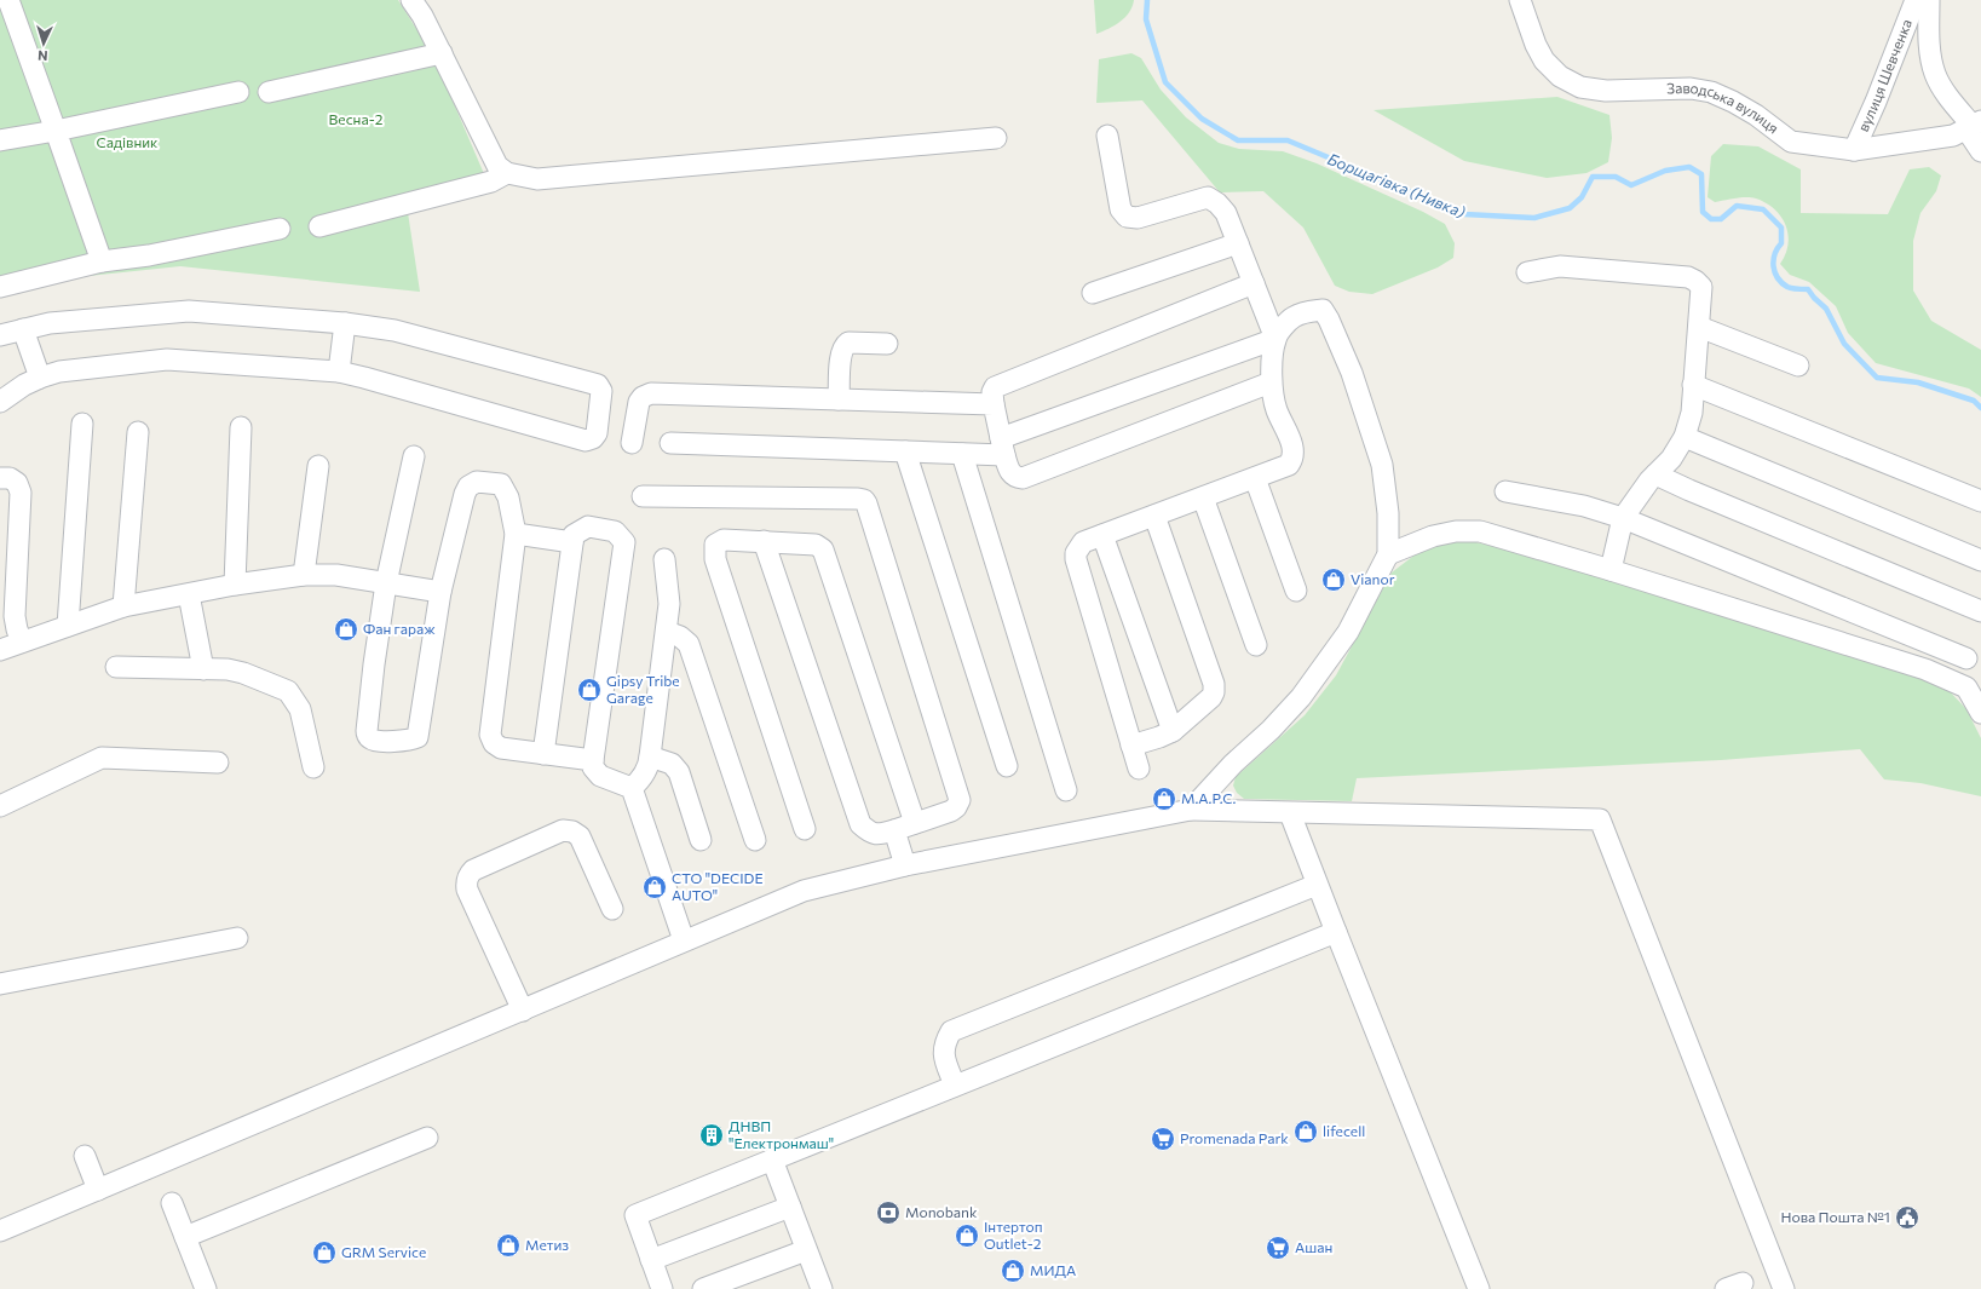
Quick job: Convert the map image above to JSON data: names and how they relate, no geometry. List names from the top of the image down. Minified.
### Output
{"streets":{"street":["вулиця Шевченка","Заводська вулиця"]},"crossings":[["вулиця Шевченка","Заводська вулиця"]],"water":["Борщагівка (Нивка)"],"parks":["Весна-2","Садівник"],"places":{"shop":["Vianor","Фан гараж","Gipsy Tribe Garage","М.А.Р.С.","СТО \"DECIDE AUTO\"","lifecell","Інтертоп Outlet-2","Метиз","GRM Service","МИДА"],"building":["ДНВП \"Електронмаш\""],"supermarket":["Promenada Park","Ашан"],"bank":["Monobank"],"public building":["Нова Пошта №1"]},"north":"bottom"}
